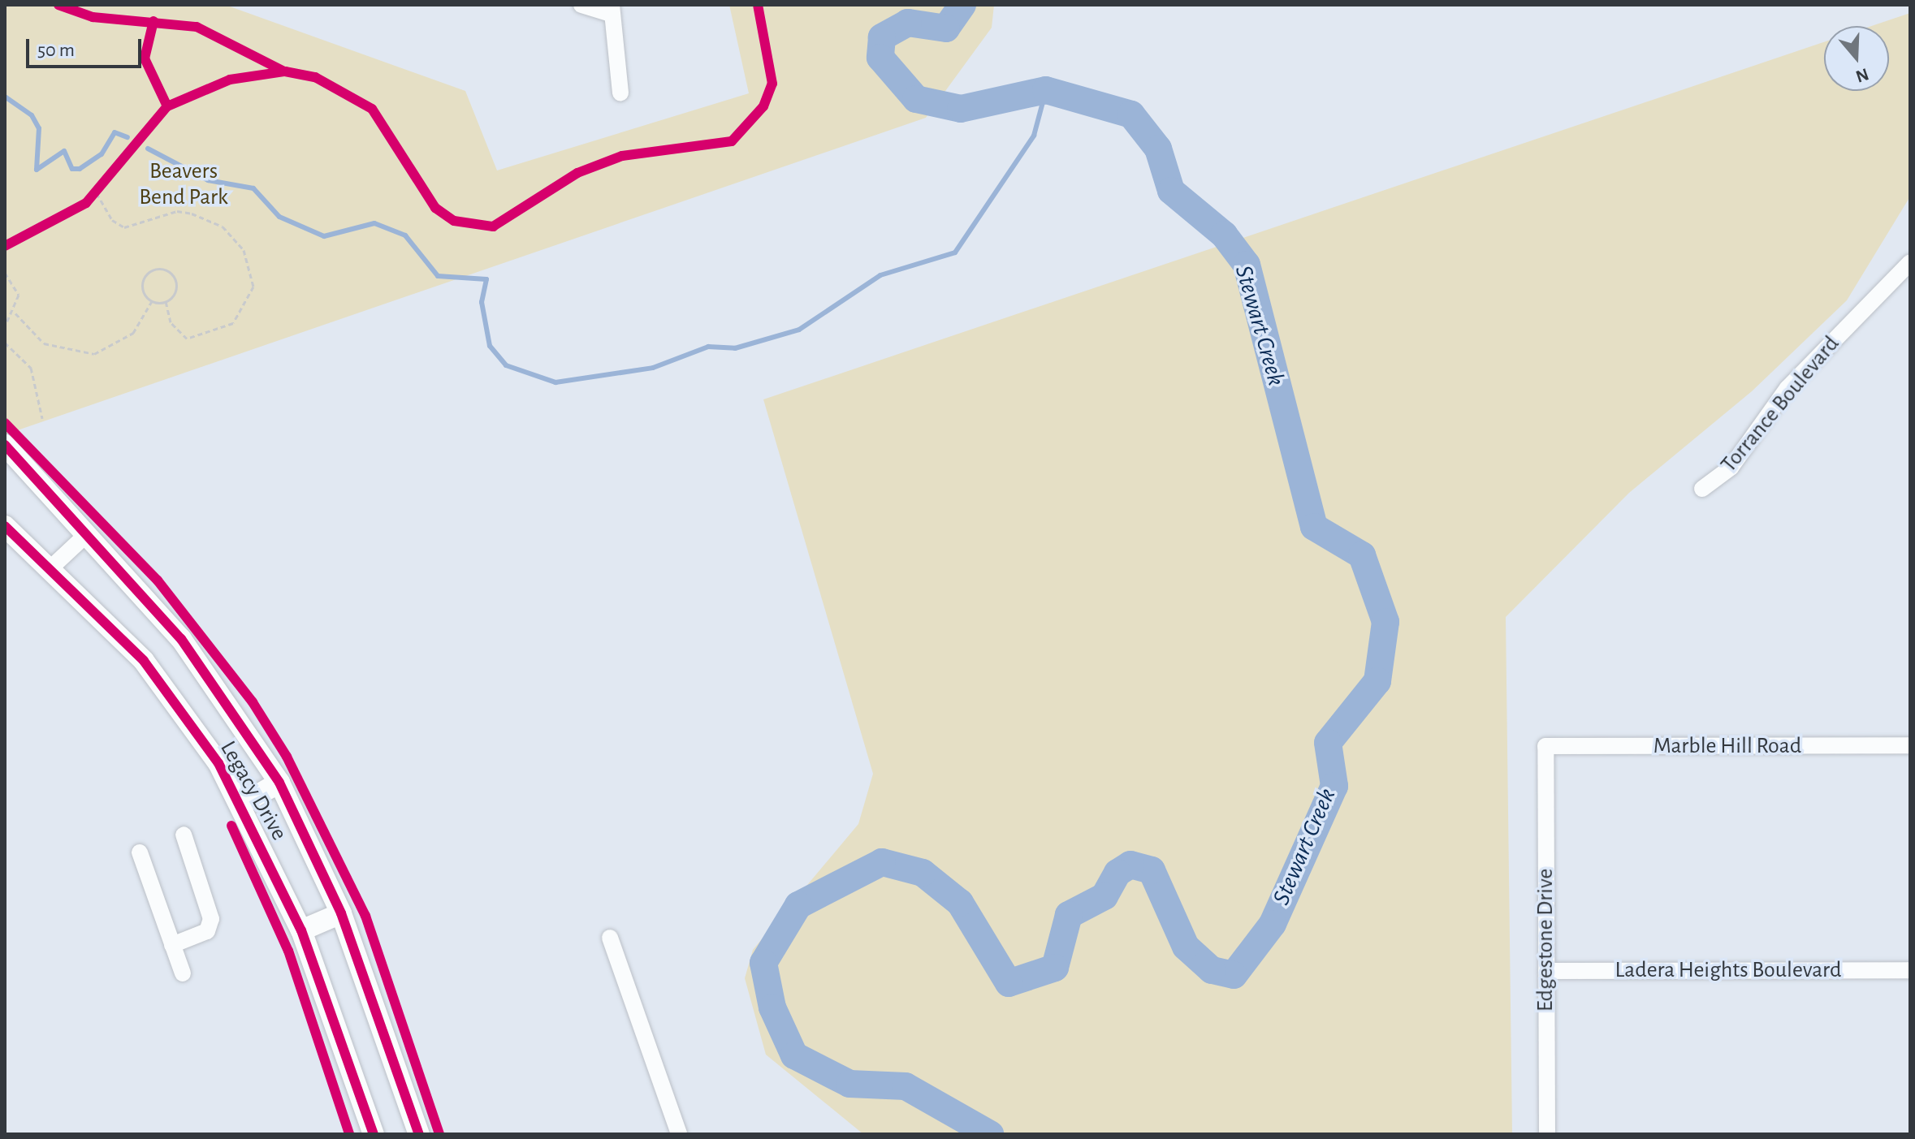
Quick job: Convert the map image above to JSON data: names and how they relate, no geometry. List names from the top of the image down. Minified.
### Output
{"streets":{"main road":["Legacy Drive"],"street":["Torrance Boulevard","Marble Hill Road","Edgestone Drive","Ladera Heights Boulevard"]},"crossings":[["Marble Hill Road","Edgestone Drive"],["Edgestone Drive","Ladera Heights Boulevard"]],"water":["Stewart Creek"],"parks":["Beavers Bend Park"],"scale_bar":"50 m","north":"bottom"}
